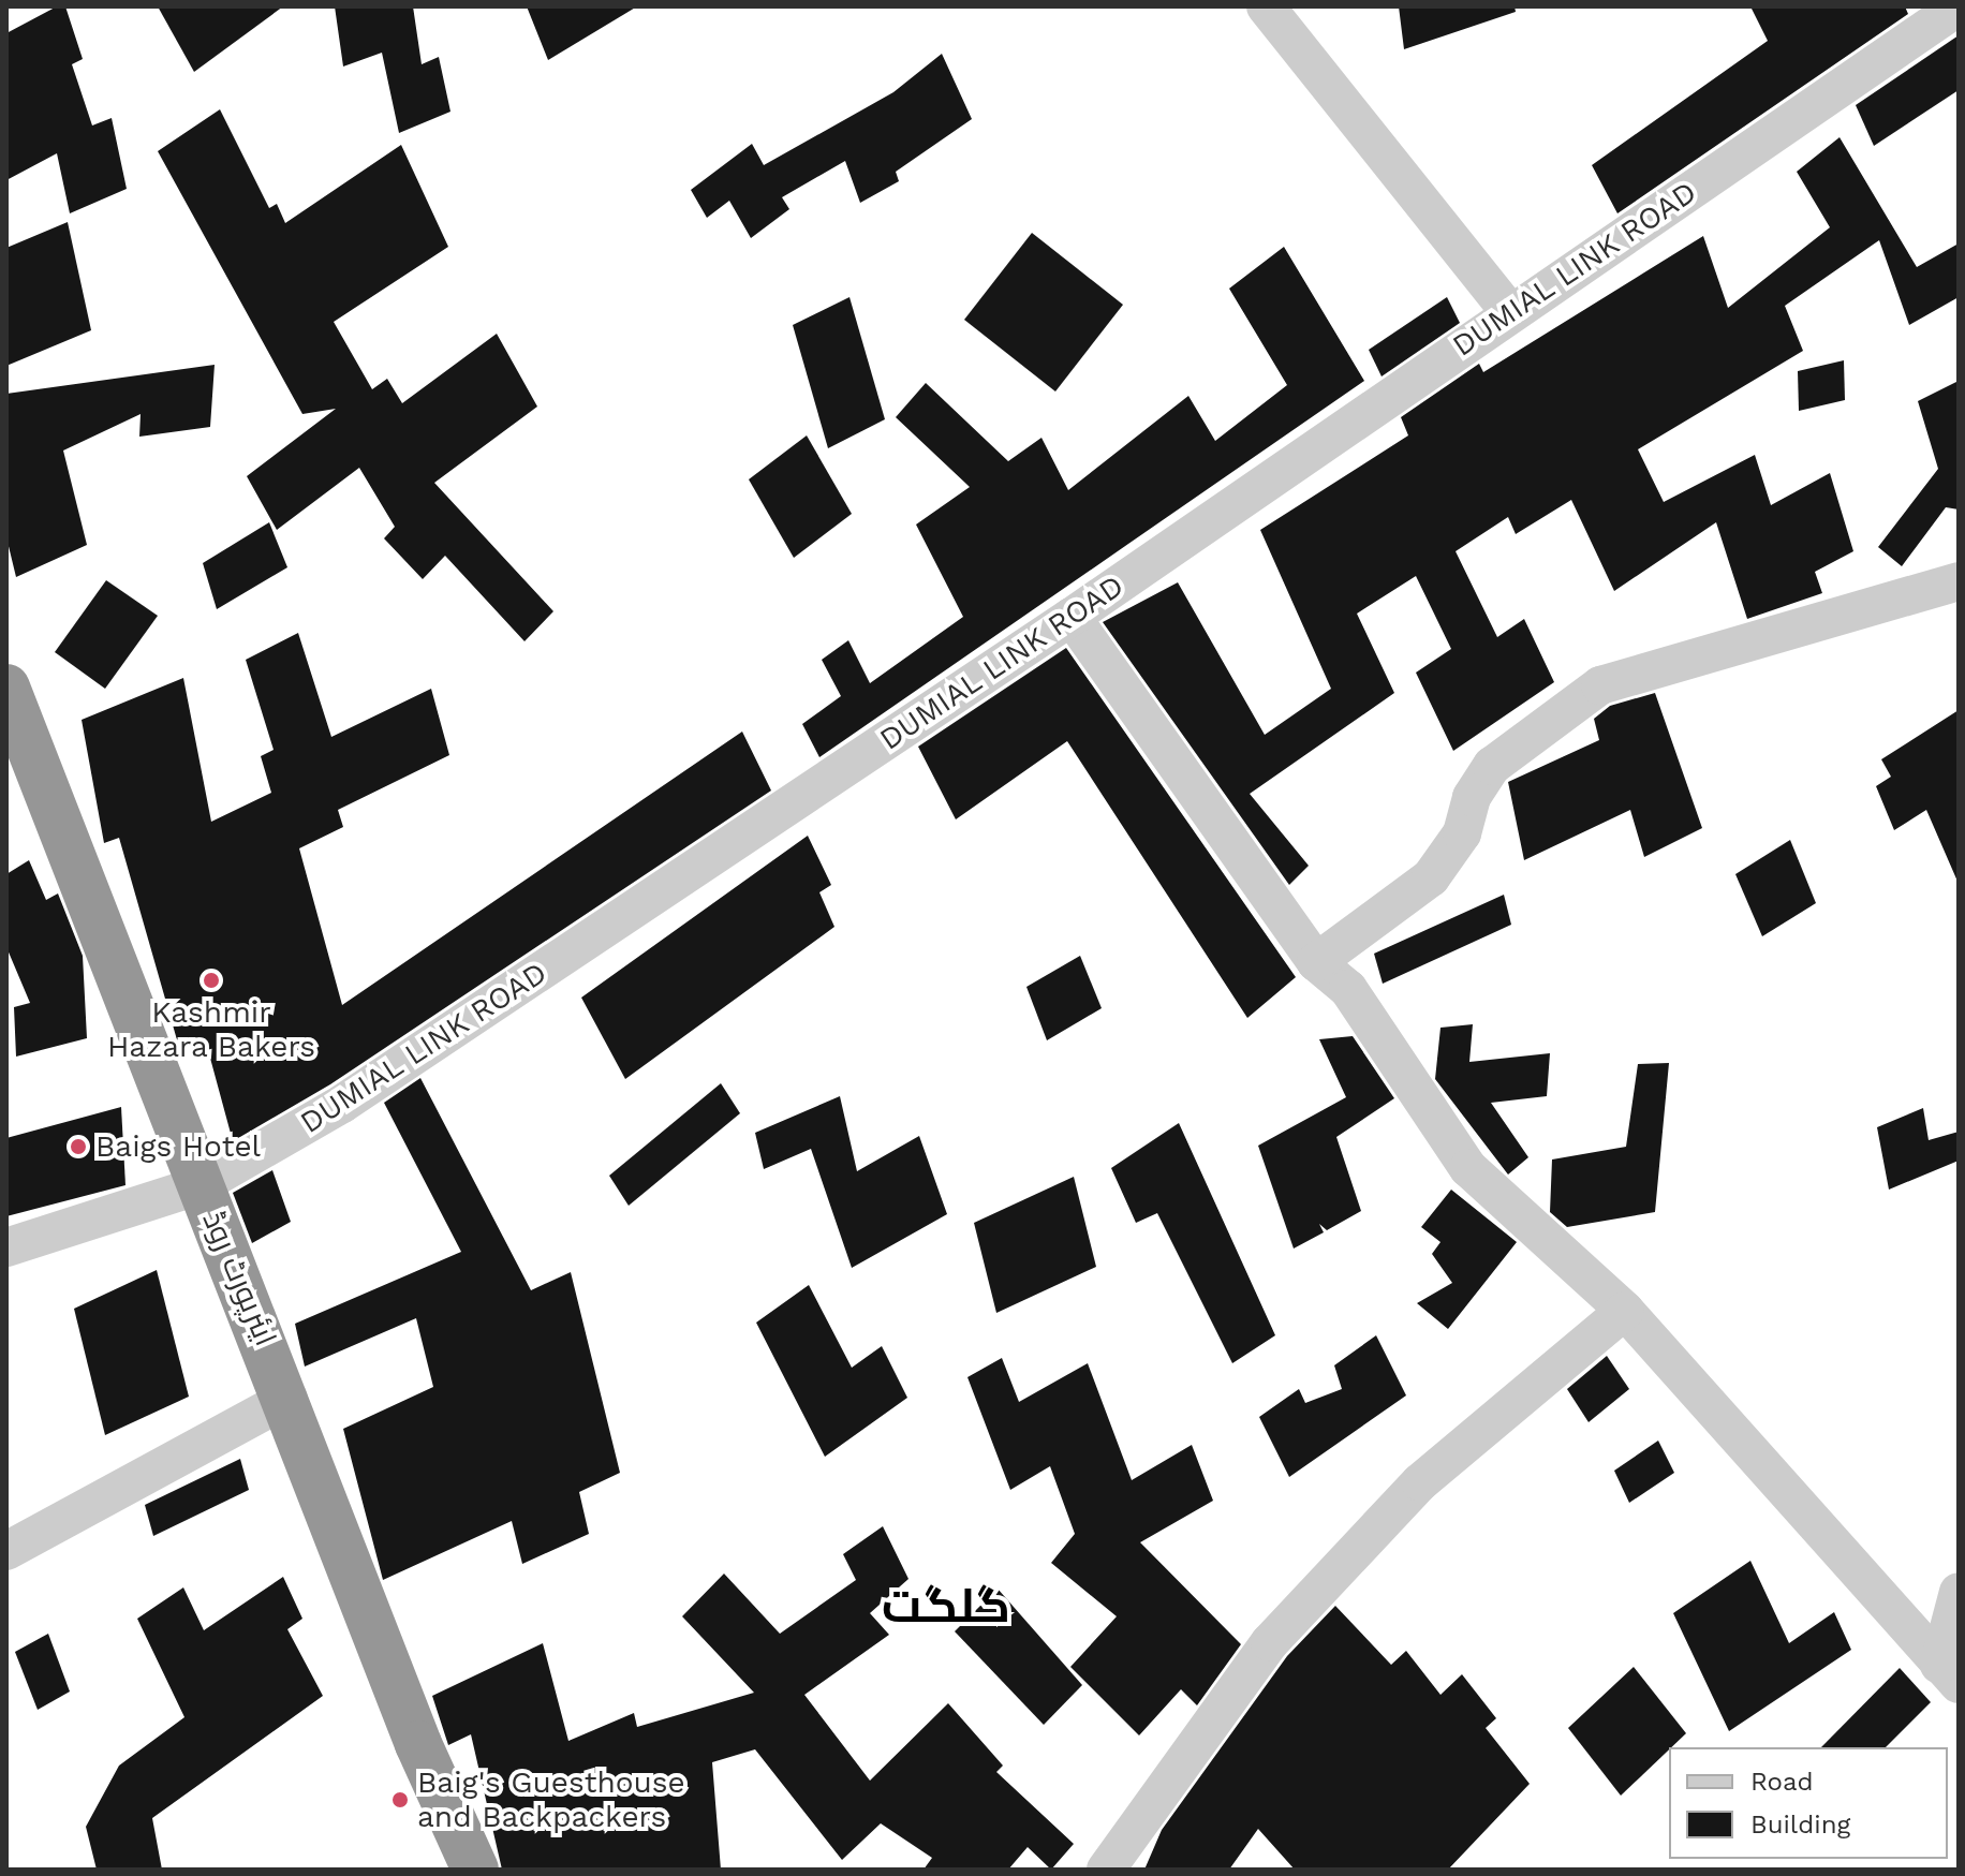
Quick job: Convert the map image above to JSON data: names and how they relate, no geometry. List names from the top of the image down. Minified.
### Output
{"streets":{"highway":["ایئرپورٹ روڈ"],"street":["DUMIAL LINK ROAD"]},"crossings":[["DUMIAL LINK ROAD","ایئرپورٹ روڈ"]],"districts":["گلگت"],"places":["Kashmir Hazara Bakers","Baigs Hotel","Baig's Guesthouse and Backpackers"],"legend":["Road","Building"]}
